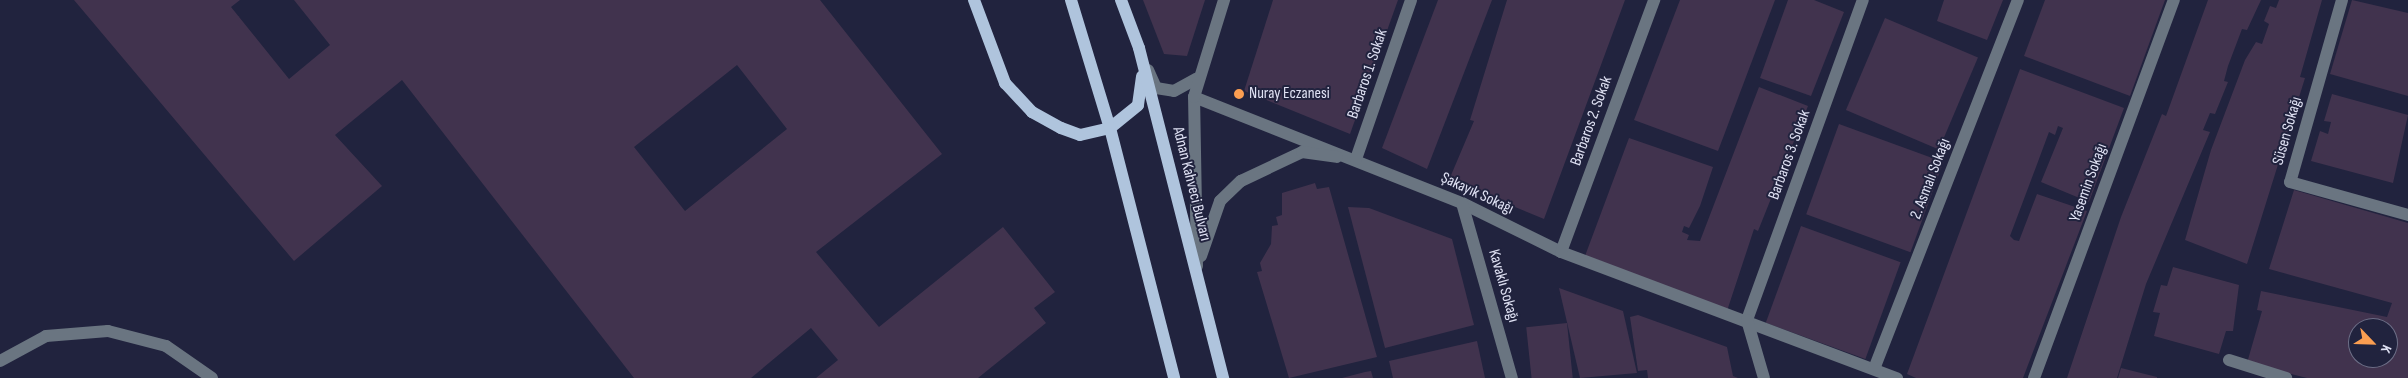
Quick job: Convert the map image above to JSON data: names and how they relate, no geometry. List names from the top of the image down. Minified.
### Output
{"streets":{"main road":["Adnan Kahveci Bulvarı"],"street":["Barbaros 1. Sokak","Barbaros 2. Sokak","Süsen Sokağı","Barbaros 3. Sokak","2. Asmalı Sokağı","Yasemin Sokağı","Şakayık Sokağı","Kavaklı Sokağı"]},"crossings":[["Barbaros 1. Sokak","Şakayık Sokağı"],["Barbaros 2. Sokak","Şakayık Sokağı"],["Barbaros 3. Sokak","Şakayık Sokağı"],["2. Asmalı Sokağı","Şakayık Sokağı"],["Şakayık Sokağı","Kavaklı Sokağı"]],"places":["Nuray Eczanesi"],"north":"bottom right"}
